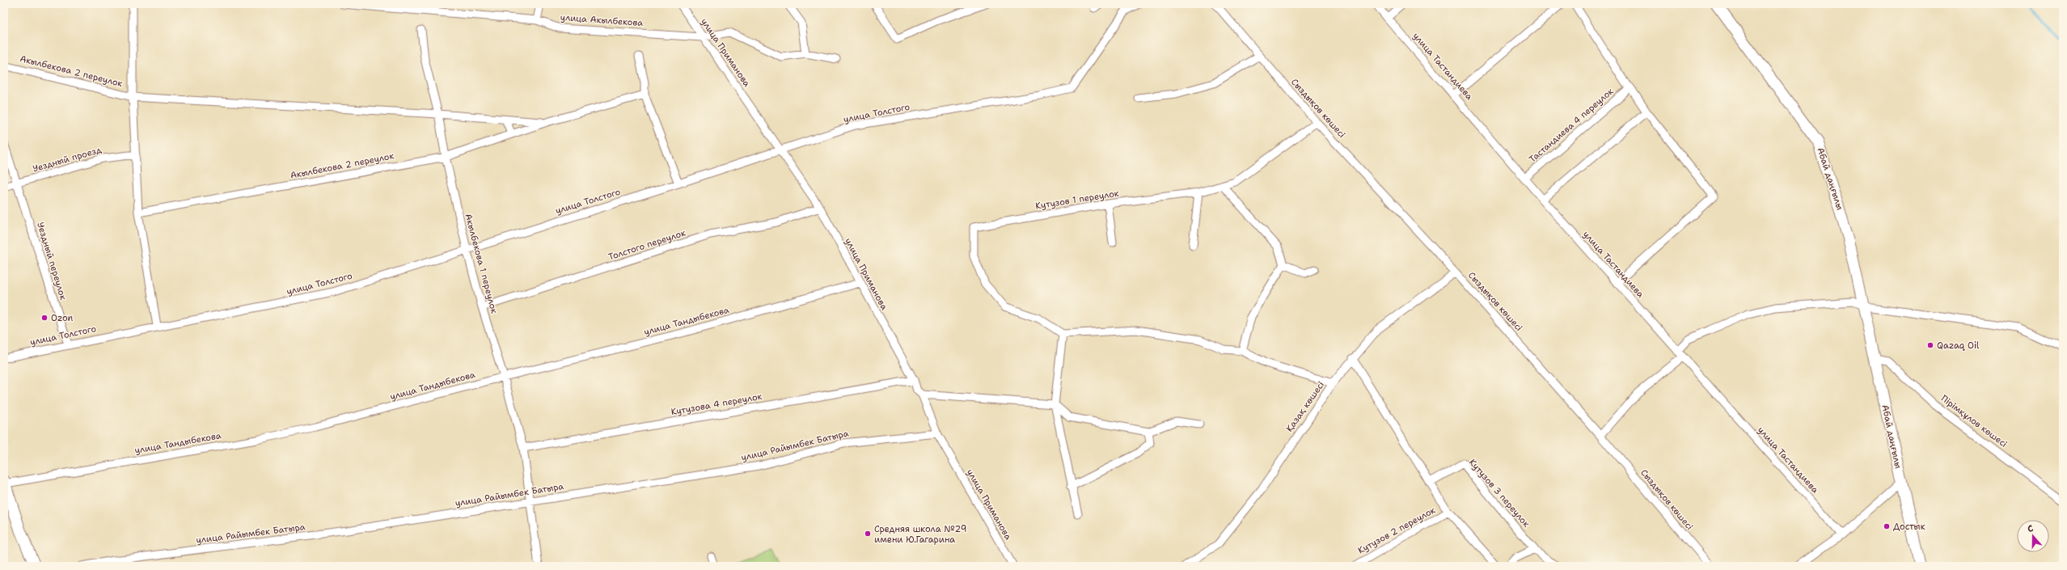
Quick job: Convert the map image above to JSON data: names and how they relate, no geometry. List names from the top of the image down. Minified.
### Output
{"streets":{"street":["улица Акылбекова","улица Приманова","улица Тастандиева","Акылбекова 2 переулок","Сыздықов көшесі","улица Толстого","Тастандиева 4 переулок","Уездный проезд","Абай даңғылы","Кутузов 1 переулок","Толстого переулок","Уездный переулок","Акылбекова 1 переулок","улица Тандыбекова","Кутузова 4 переулок","Қазақ көшесі","Пірімқұлов көшесі","улица Райымбек Батыра","Кутузов 3 переулок","Кутузов 2 переулок"]},"crossings":[["улица Акылбекова","улица Приманова"],["улица Приманова","улица Толстого"],["улица Приманова","Толстого переулок"],["улица Приманова","улица Тандыбекова"],["улица Приманова","Кутузова 4 переулок"],["улица Приманова","улица Райымбек Батыра"],["улица Тастандиева","Тастандиева 4 переулок"],["Акылбекова 2 переулок","улица Толстого"],["Акылбекова 2 переулок","Уездный проезд"],["Акылбекова 2 переулок","Акылбекова 1 переулок"],["Сыздықов көшесі","Кутузов 1 переулок"],["Сыздықов көшесі","Қазақ көшесі"],["улица Толстого","Уездный переулок"],["улица Толстого","Акылбекова 1 переулок"],["Уездный проезд","Уездный переулок"],["Абай даңғылы","Пірімқұлов көшесі"],["Толстого переулок","Акылбекова 1 переулок"],["Акылбекова 1 переулок","улица Тандыбекова"],["Акылбекова 1 переулок","Кутузова 4 переулок"],["Акылбекова 1 переулок","улица Райымбек Батыра"]],"places":["Ozon","Qazaq Oil","Достык","Средняя школа №29 имени Ю.Гагарина"],"north":"top"}
